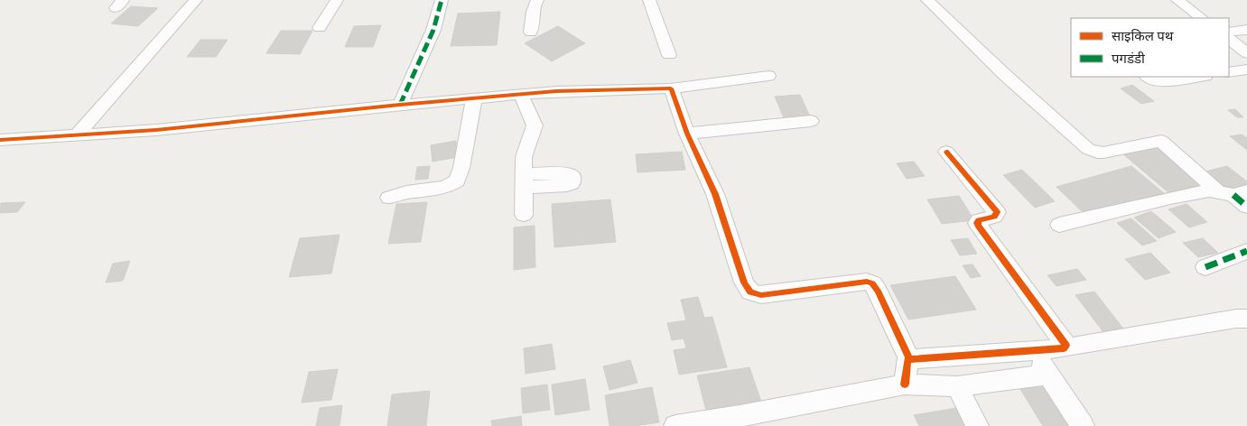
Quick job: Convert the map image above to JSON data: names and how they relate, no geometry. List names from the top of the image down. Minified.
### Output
{"legend":["साइकिल पथ","पगडंडी"]}
